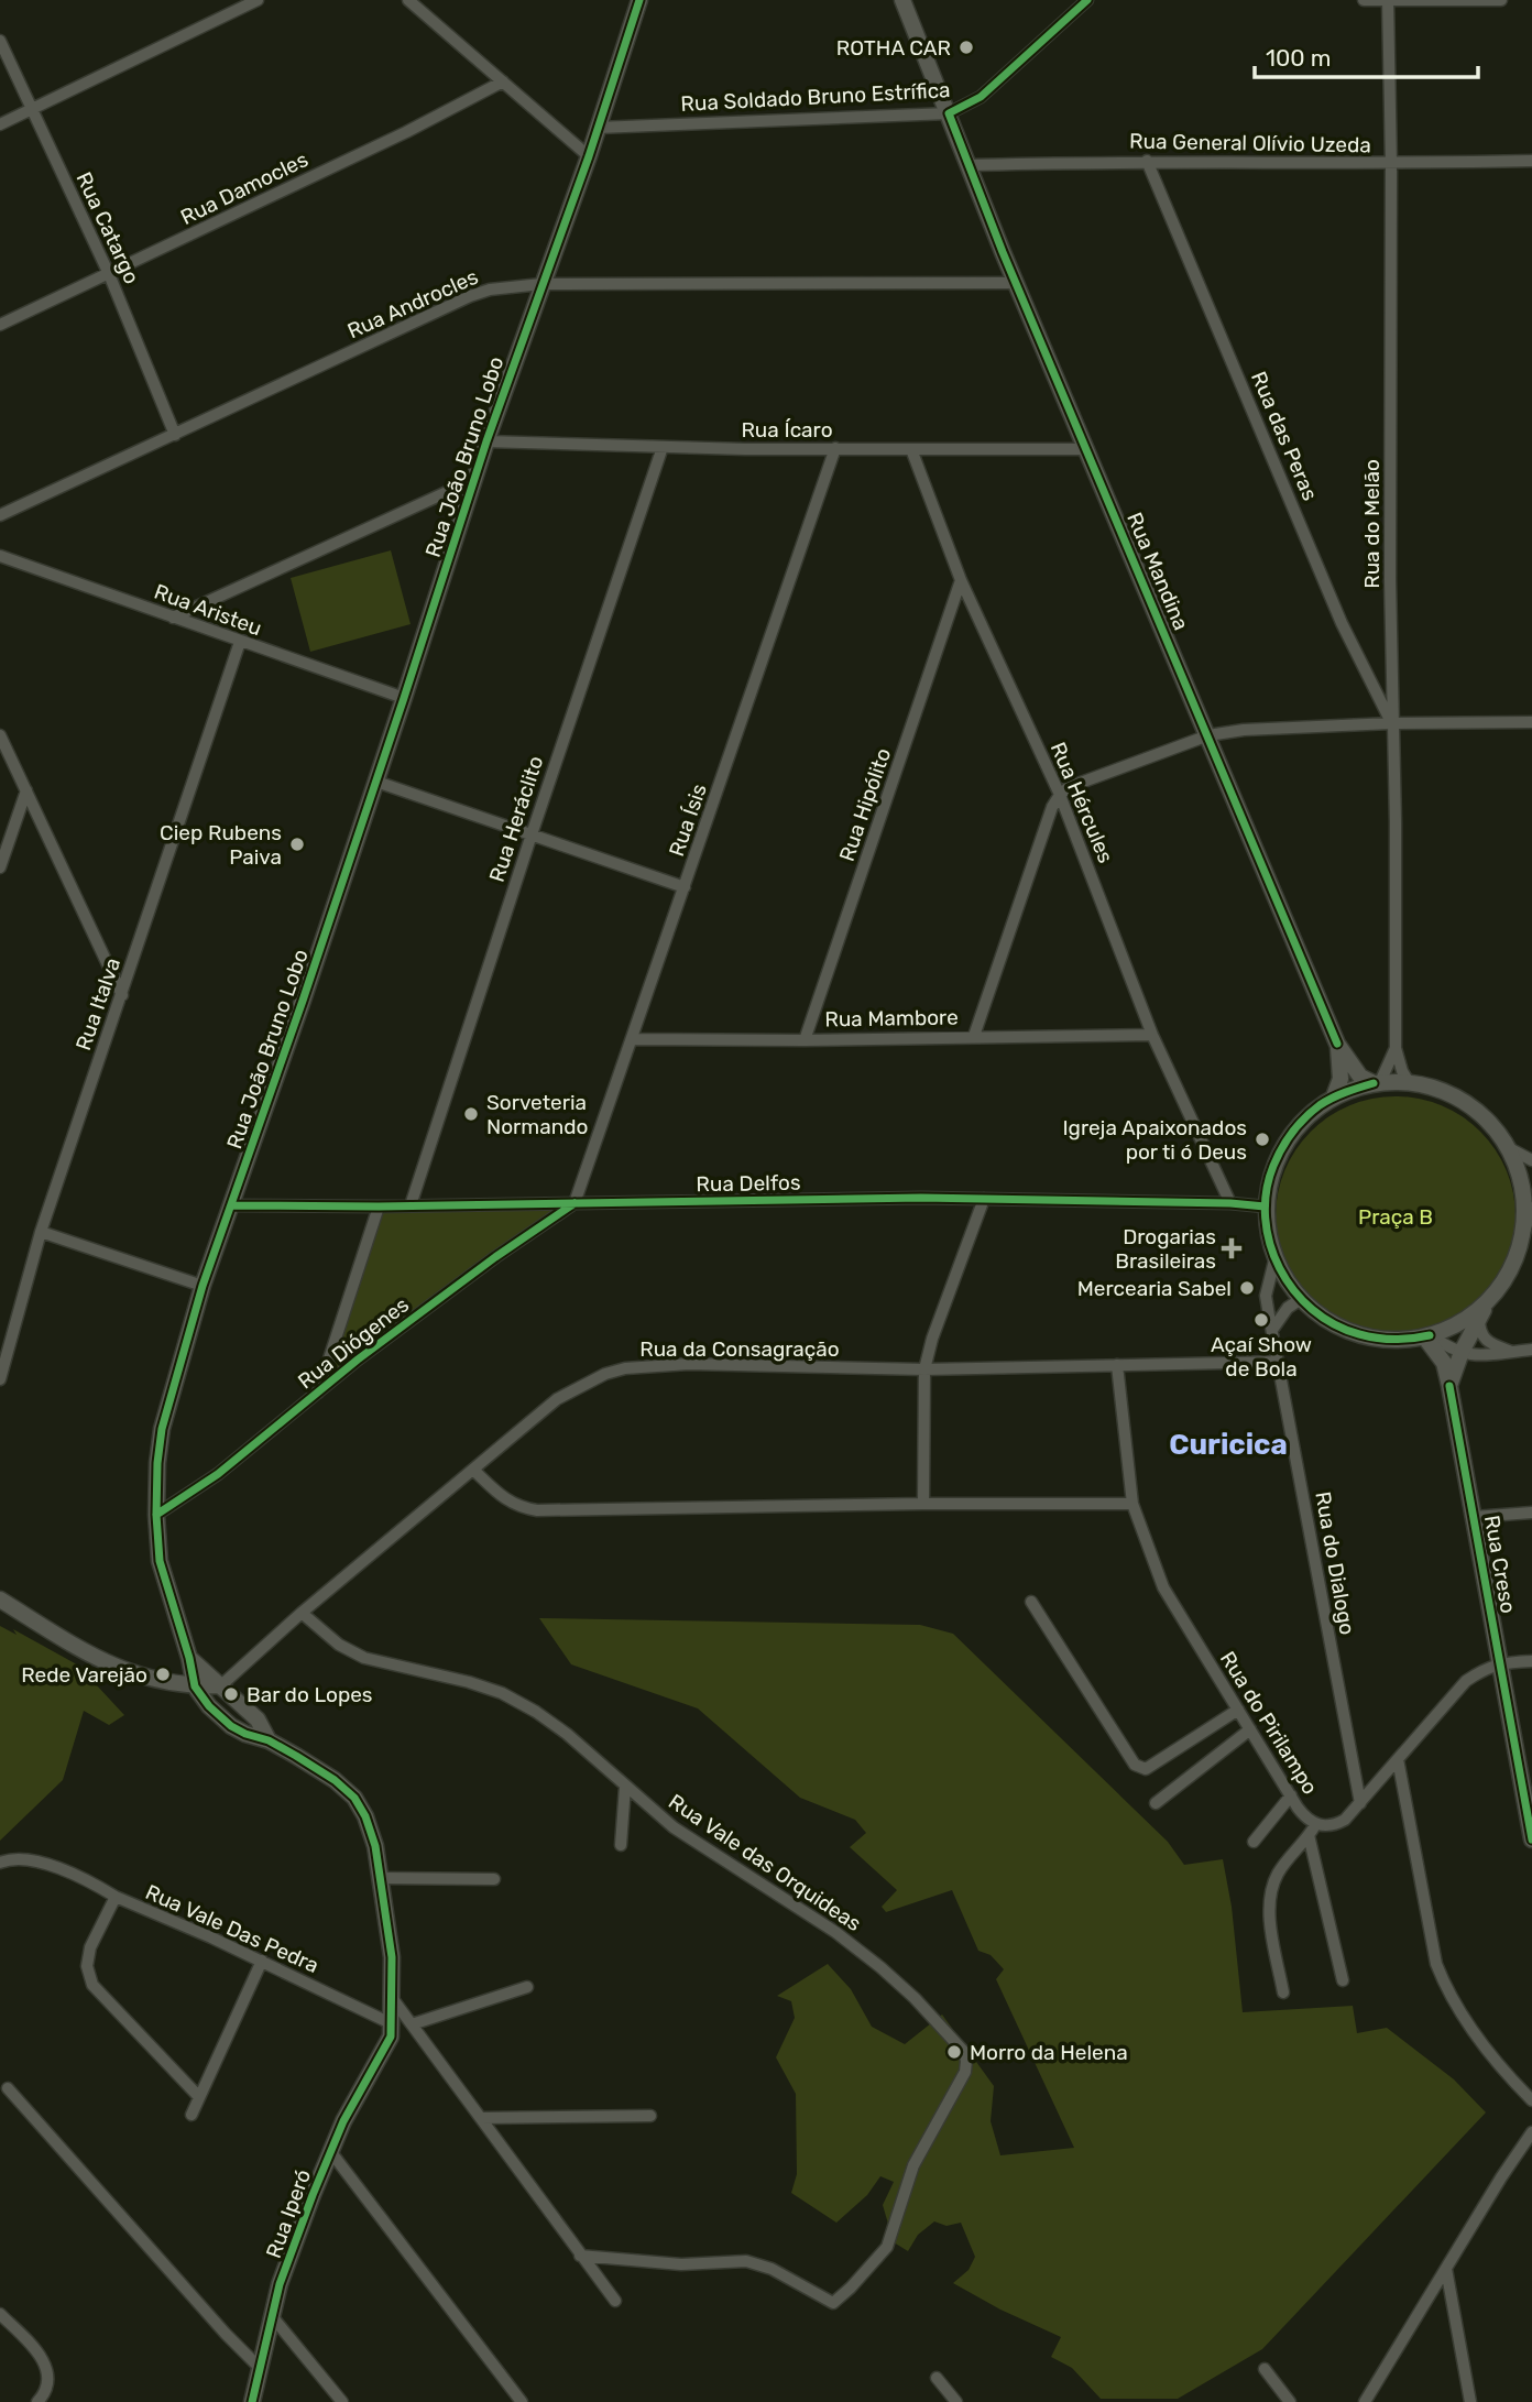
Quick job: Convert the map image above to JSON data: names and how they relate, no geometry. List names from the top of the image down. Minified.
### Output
{"streets":{"street":["Rua Soldado Bruno Estrífica","Rua General Olívio Uzeda","Rua Damocles","Rua Catargo","Rua Androcles","Rua Ícaro","Rua das Peras","Rua João Bruno Lobo","Rua do Melão","Rua Mandina","Rua Aristeu","Rua Hércules","Rua Hipólito","Rua Heráclito","Rua Ísis","Rua Italva","Rua Mambore","Rua Delfos","Rua Diógenes","Rua da Consagração","Rua do Dialogo","Rua Creso","Rua do Pirilampo","Rua Vale das Orquideas","Rua Vale Das Pedra","Rua Iperó"]},"crossings":[["Rua Soldado Bruno Estrífica","Rua João Bruno Lobo"],["Rua Soldado Bruno Estrífica","Rua Mandina"],["Rua General Olívio Uzeda","Rua das Peras"],["Rua General Olívio Uzeda","Rua do Melão"],["Rua General Olívio Uzeda","Rua Mandina"],["Rua Damocles","Rua Catargo"],["Rua Catargo","Rua Androcles"],["Rua Androcles","Rua João Bruno Lobo"],["Rua Androcles","Rua Mandina"],["Rua Ícaro","Rua João Bruno Lobo"],["Rua Ícaro","Rua Mandina"],["Rua Ícaro","Rua Hércules"],["Rua Ícaro","Rua Heráclito"],["Rua Ícaro","Rua Ísis"],["Rua das Peras","Rua do Melão"],["Rua João Bruno Lobo","Rua Aristeu"],["Rua João Bruno Lobo","Rua Delfos"],["Rua João Bruno Lobo","Rua Diógenes"],["Rua João Bruno Lobo","Rua da Consagração"],["Rua João Bruno Lobo","Rua Vale Das Pedra"],["Rua João Bruno Lobo","Rua Iperó"],["Rua do Melão","Rua Mandina"],["Rua do Melão","Rua Delfos"],["Rua do Melão","Rua do Dialogo"],["Rua do Melão","Rua Creso"],["Rua Mandina","Rua Delfos"],["Rua Mandina","Rua do Dialogo"],["Rua Mandina","Rua Creso"],["Rua Aristeu","Rua Italva"],["Rua Hércules","Rua Hipólito"],["Rua Hércules","Rua Mambore"],["Rua Hércules","Rua Delfos"],["Rua Hipólito","Rua Mambore"],["Rua Heráclito","Rua Delfos"],["Rua Ísis","Rua Mambore"],["Rua Ísis","Rua Delfos"],["Rua Ísis","Rua Diógenes"],["Rua Delfos","Rua Diógenes"],["Rua Delfos","Rua do Dialogo"],["Rua Delfos","Rua Creso"],["Rua da Consagração","Rua do Dialogo"],["Rua da Consagração","Rua do Pirilampo"],["Rua da Consagração","Rua Vale das Orquideas"],["Rua do Dialogo","Rua Creso"],["Rua do Dialogo","Rua do Pirilampo"],["Rua Creso","Rua do Pirilampo"]],"districts":["Curicica"],"parks":["Praça B"],"places":{"other":["ROTHA CAR","Ciep Rubens Paiva","Sorveteria Normando","Igreja Apaixonados por ti ó Deus","Mercearia Sabel","Açaí Show de Bola","Rede Varejão","Bar do Lopes","Morro da Helena"],"health":["Drogarias Brasileiras"]},"scale_bar":"100 m"}
